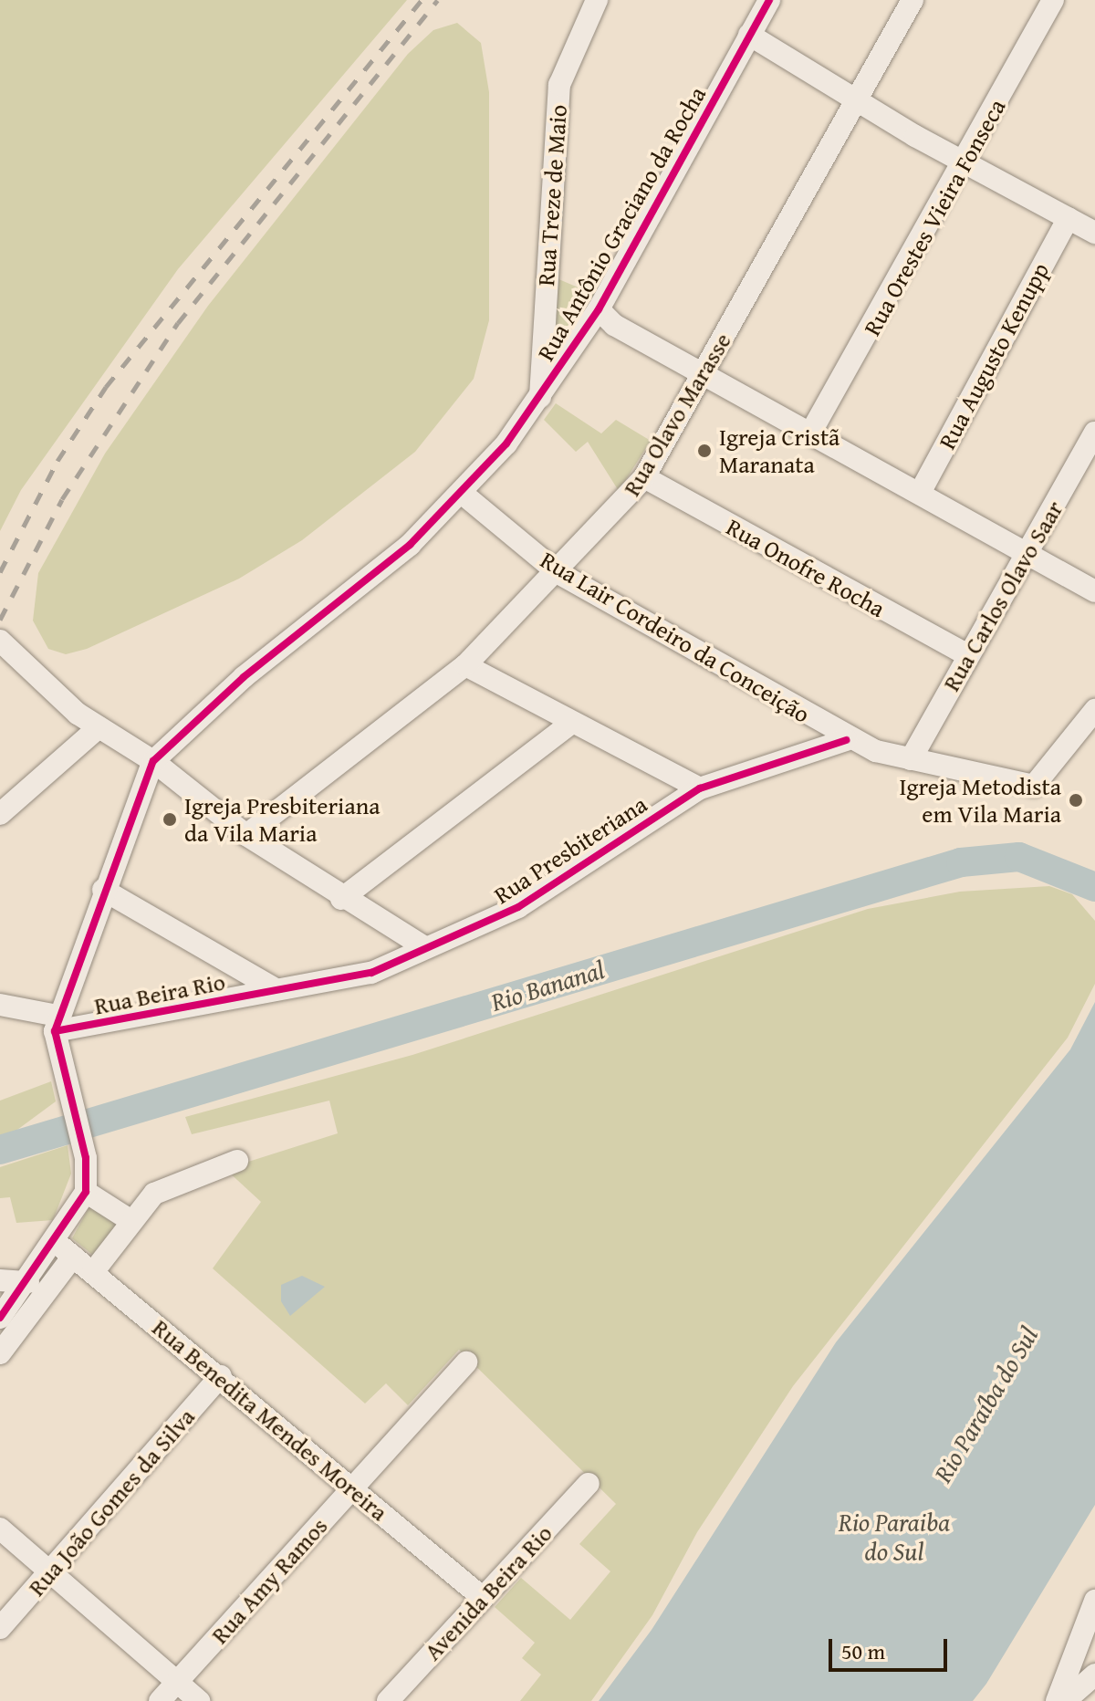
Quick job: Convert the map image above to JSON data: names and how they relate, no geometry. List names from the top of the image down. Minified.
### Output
{"streets":{"street":["Rua Treze de Maio","Rua Orestes Vieira Fonseca","Rua Antônio Graciano da Rocha","Rua Augusto Kenupp","Rua Olavo Marasse","Rua Onofre Rocha","Rua Carlos Olavo Saar","Rua Lair Cordeiro da Conceição","Rua Presbiteriana","Rua Beira Rio","Rua Benedita Mendes Moreira","Rua João Gomes da Silva","Rua Amy Ramos","Avenida Beira Rio"]},"crossings":[["Rua Treze de Maio","Rua Antônio Graciano da Rocha"],["Rua Antônio Graciano da Rocha","Rua Lair Cordeiro da Conceição"],["Rua Antônio Graciano da Rocha","Rua Beira Rio"],["Rua Olavo Marasse","Rua Onofre Rocha"],["Rua Olavo Marasse","Rua Lair Cordeiro da Conceição"],["Rua Onofre Rocha","Rua Carlos Olavo Saar"],["Rua Carlos Olavo Saar","Rua Lair Cordeiro da Conceição"],["Rua Lair Cordeiro da Conceição","Rua Presbiteriana"],["Rua Presbiteriana","Rua Beira Rio"],["Rua Benedita Mendes Moreira","Rua João Gomes da Silva"],["Rua Benedita Mendes Moreira","Rua Amy Ramos"],["Rua Benedita Mendes Moreira","Avenida Beira Rio"]],"water":["Rio Bananal","Rio Paraíba do Sul","Rio Paraiba do Sul"],"places":["Igreja Cristã Maranata","Igreja Metodista em Vila Maria","Igreja Presbiteriana da Vila Maria"],"scale_bar":"50 m"}
